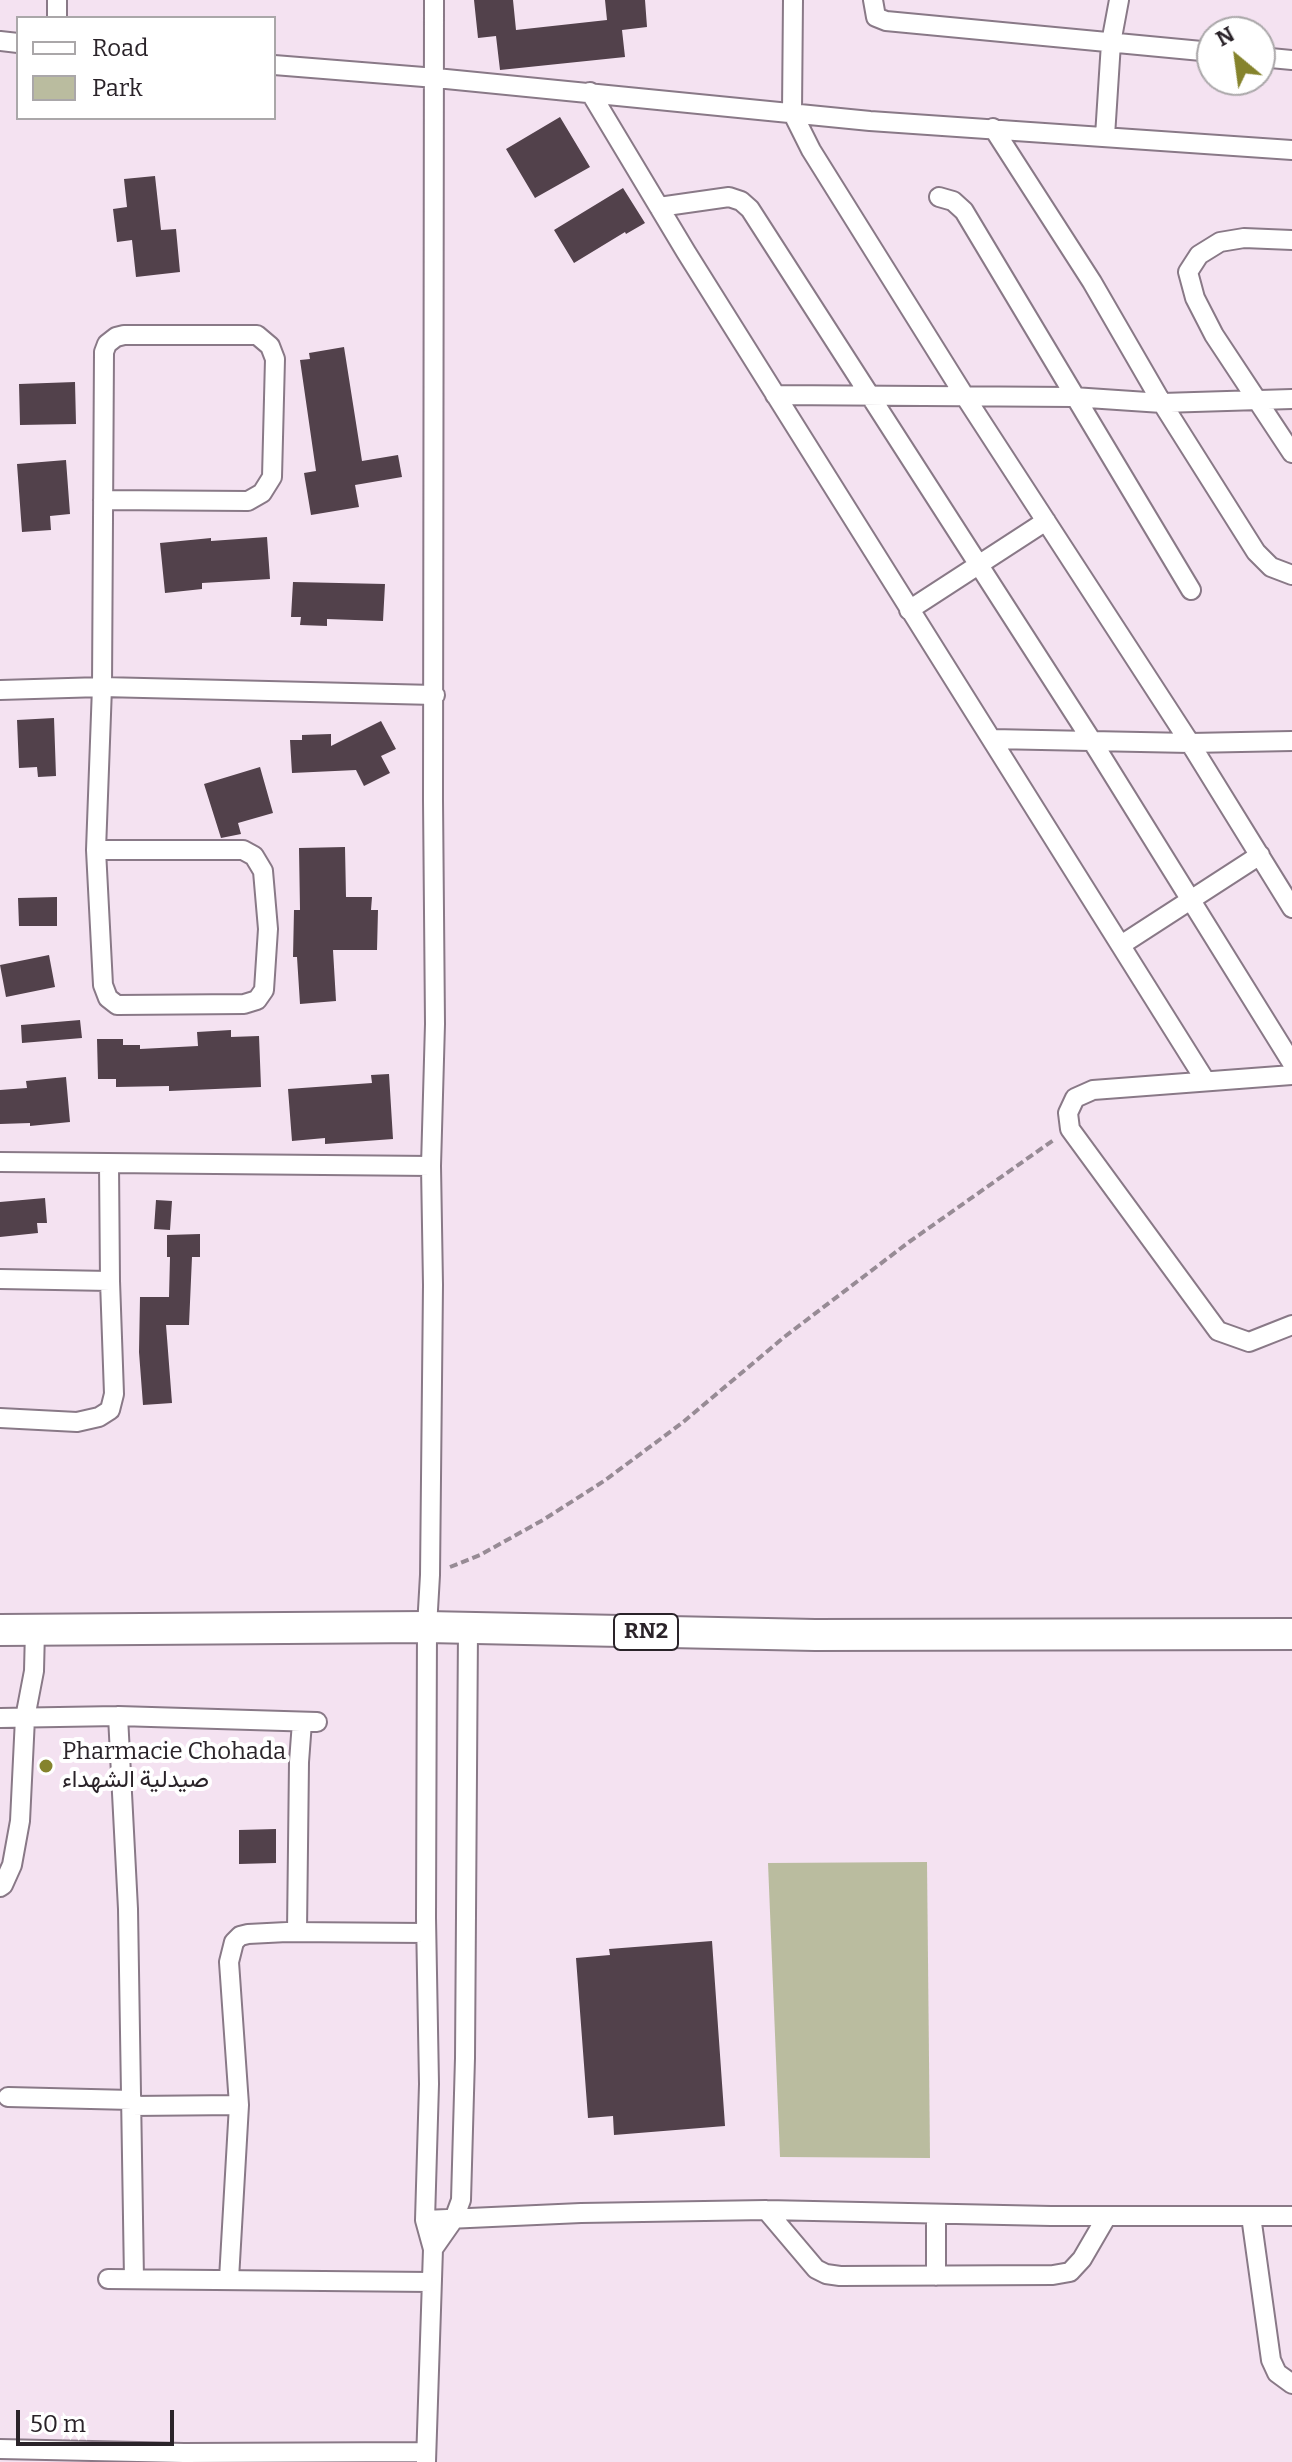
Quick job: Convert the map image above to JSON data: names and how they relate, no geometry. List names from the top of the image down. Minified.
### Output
{"streets":{"highway":["RN2"]},"places":["Pharmacie Chohada صيدلية الشهداء"],"legend":["Road","Park"],"scale_bar":"50 m","north":"top left"}
